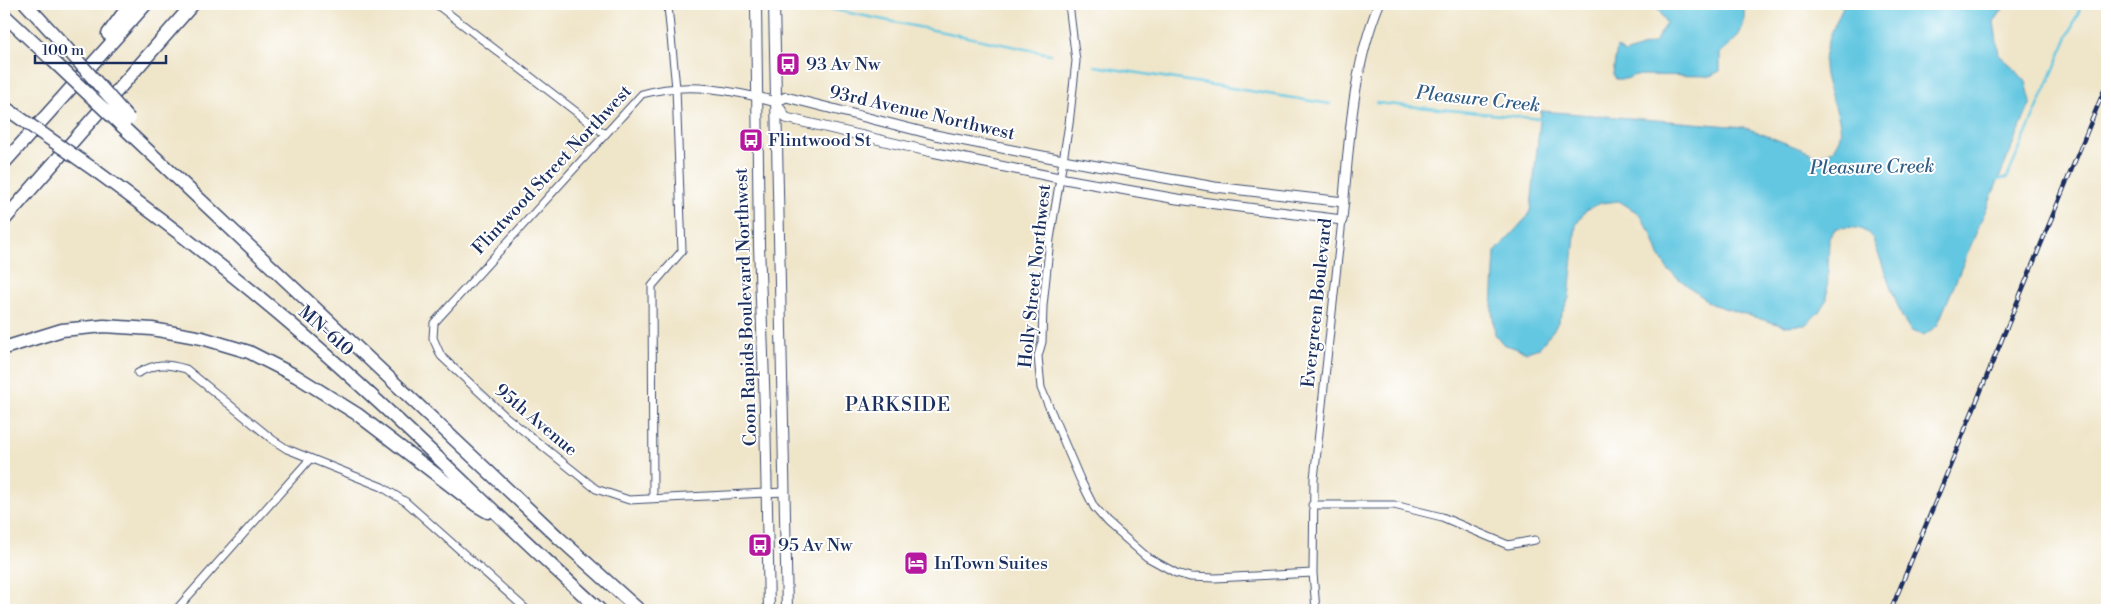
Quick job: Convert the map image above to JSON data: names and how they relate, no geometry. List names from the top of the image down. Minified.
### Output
{"streets":{"highway":["MN-610"],"main road":["Coon Rapids Boulevard Northwest"],"street":["93rd Avenue Northwest","Flintwood Street Northwest","Holly Street Northwest","Evergreen Boulevard","95th Avenue"]},"crossings":[["93rd Avenue Northwest","Flintwood Street Northwest"],["93rd Avenue Northwest","Holly Street Northwest"],["93rd Avenue Northwest","Evergreen Boulevard"],["93rd Avenue Northwest","Coon Rapids Boulevard Northwest"],["Flintwood Street Northwest","Coon Rapids Boulevard Northwest"],["Flintwood Street Northwest","95th Avenue"],["Holly Street Northwest","Evergreen Boulevard"],["Coon Rapids Boulevard Northwest","95th Avenue"]],"districts":["PARKSIDE"],"water":["Pleasure Creek"],"places":{"bus stop":["93 Av Nw","Flintwood St","95 Av Nw"],"hotel":["InTown Suites"]},"scale_bar":"100 m"}
